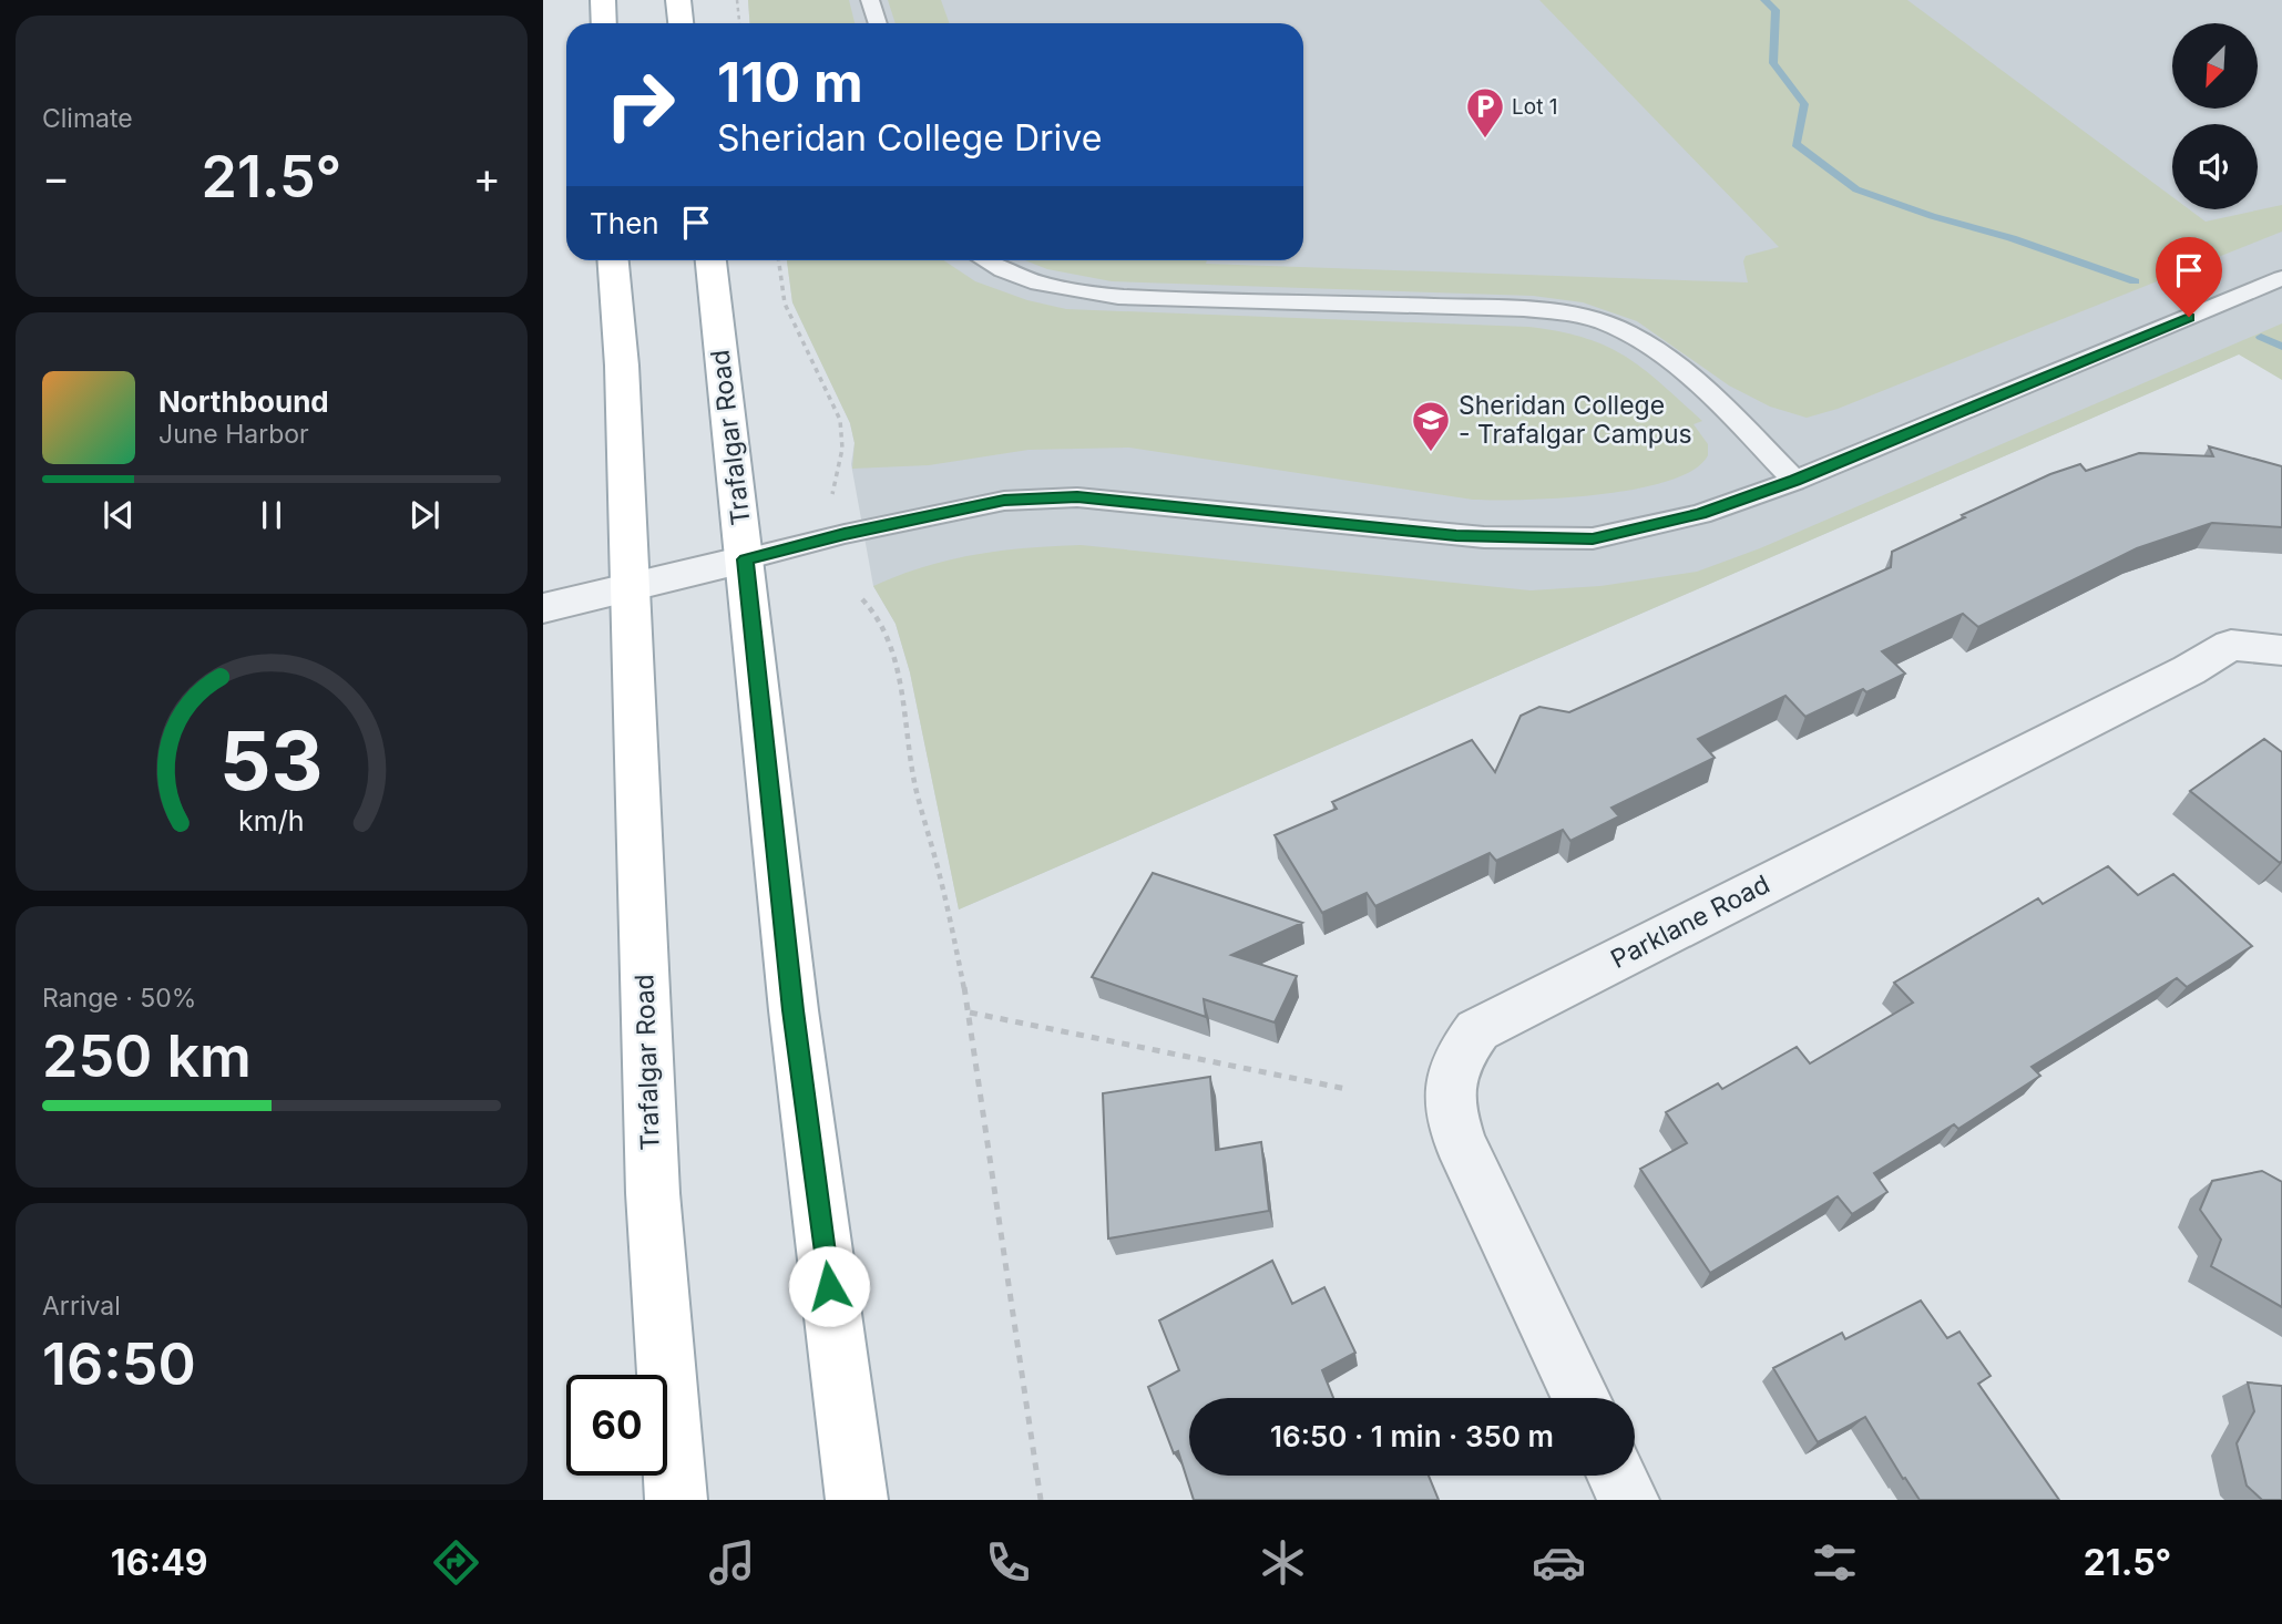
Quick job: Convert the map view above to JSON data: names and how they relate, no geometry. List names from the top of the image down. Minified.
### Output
{"streets":{"main road":["Trafalgar Road"],"street":["Parklane Road"]},"places":{"parking":["Lot 1"],"school or university":["Sheridan College - Trafalgar Campus"]},"north":"bottom left","page":{"tile":["Climate",["Range · 50%","250 km"],["Arrival","16:50"]],"turn":["110 m","Sheridan College Drive"],"heat":["−","21.5°","+"],"then":"Then","song":["Northbound","June Harbor"],"limit":"60","trip":"16:50 · 1 min · 350 m","tabs":["16:49","21.5°"],"gauge":["53","km/h"]}}
